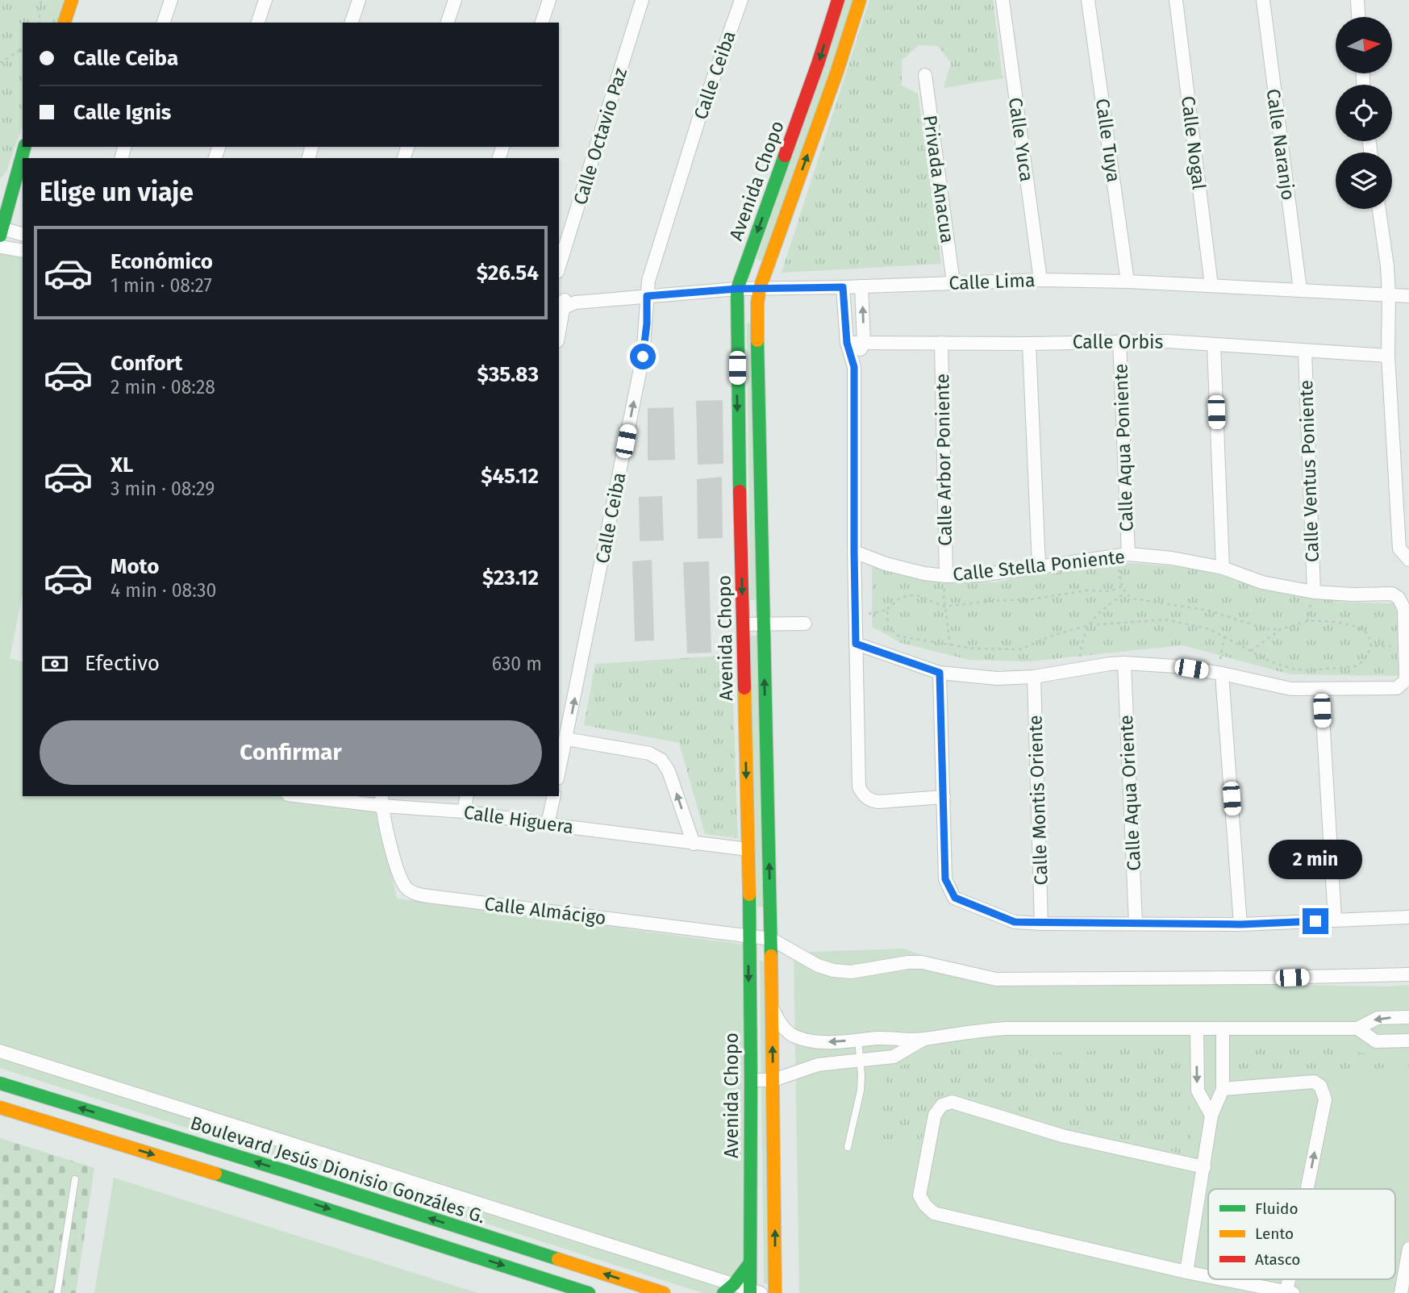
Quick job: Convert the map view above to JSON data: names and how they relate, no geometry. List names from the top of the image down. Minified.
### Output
{"streets":{"street":["Calle Ceiba","Calle Octavio Paz","Calle Yuca","Calle Tuya","Calle Nogal","Calle Naranjo","Privada Anacua","Avenida Chopo","Calle Lima","Calle Orbis","Calle Aqua Poniente","Calle Arbor Poniente","Calle Ventus Poniente","Calle Stella Poniente","Calle Aqua Oriente","Calle Montis Oriente","Calle Higuera","Calle Almácigo","Boulevard Jesús Dionisio Gonzáles G."]},"crossings":[["Calle Ceiba","Calle Lima"],["Calle Yuca","Calle Lima"],["Calle Tuya","Calle Lima"],["Calle Nogal","Calle Lima"],["Calle Naranjo","Calle Lima"],["Privada Anacua","Calle Lima"],["Avenida Chopo","Calle Lima"],["Avenida Chopo","Calle Higuera"],["Avenida Chopo","Calle Almácigo"],["Calle Orbis","Calle Aqua Poniente"],["Calle Orbis","Calle Arbor Poniente"],["Calle Orbis","Calle Ventus Poniente"],["Calle Aqua Poniente","Calle Stella Poniente"],["Calle Arbor Poniente","Calle Stella Poniente"],["Calle Ventus Poniente","Calle Stella Poniente"],["Calle Higuera","Calle Almácigo"]],"one_way":["Calle Ceiba"],"legend":["Fluido","Lento","Atasco"],"north":"right","page":{"banner":["Calle Ceiba","Calle Ignis"],"heading":"Elige un viaje","list":[{"name":"Económico","note":"1 min · 08:27","value":"$26.54"},{"name":"Confort","note":"2 min · 08:28","value":"$35.83"},{"name":"XL","note":"3 min · 08:29","value":"$45.12"},{"name":"Moto","note":"4 min · 08:30","value":"$23.12"}],"pay":["Efectivo","630 m"],"buttons":"Confirmar","bubble":"2 min"}}
